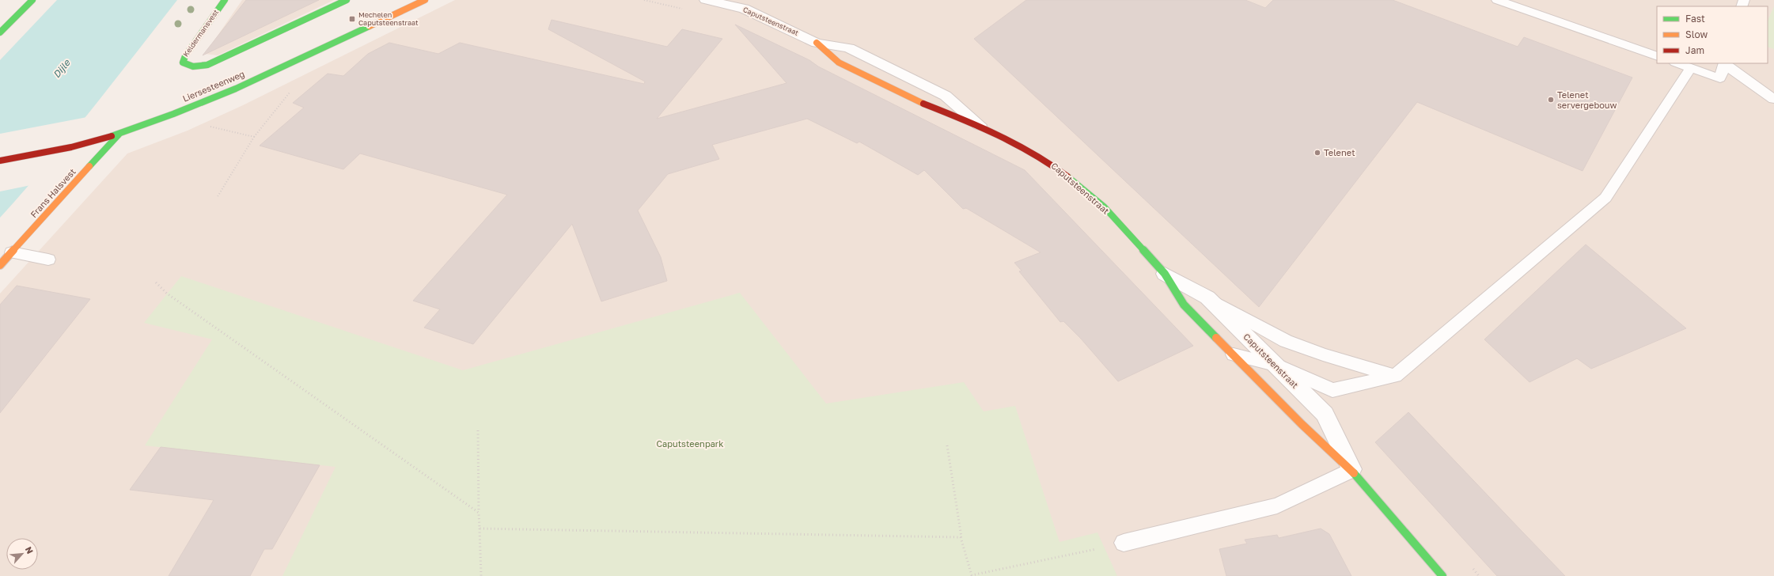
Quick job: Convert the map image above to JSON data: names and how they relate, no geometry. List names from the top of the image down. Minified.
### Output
{"streets":{"street":["Caputsteenstraat","Keldermansvest","Liersesteenweg","Frans Halsvest"]},"crossings":[["Liersesteenweg","Frans Halsvest"]],"water":["Dijle"],"parks":["Caputsteenpark"],"places":{"transit":["Mechelen Caputsteenstraat"],"other":["Telenet servergebouw","Telenet"]},"legend":["Fast","Slow","Jam"],"north":"top right"}
